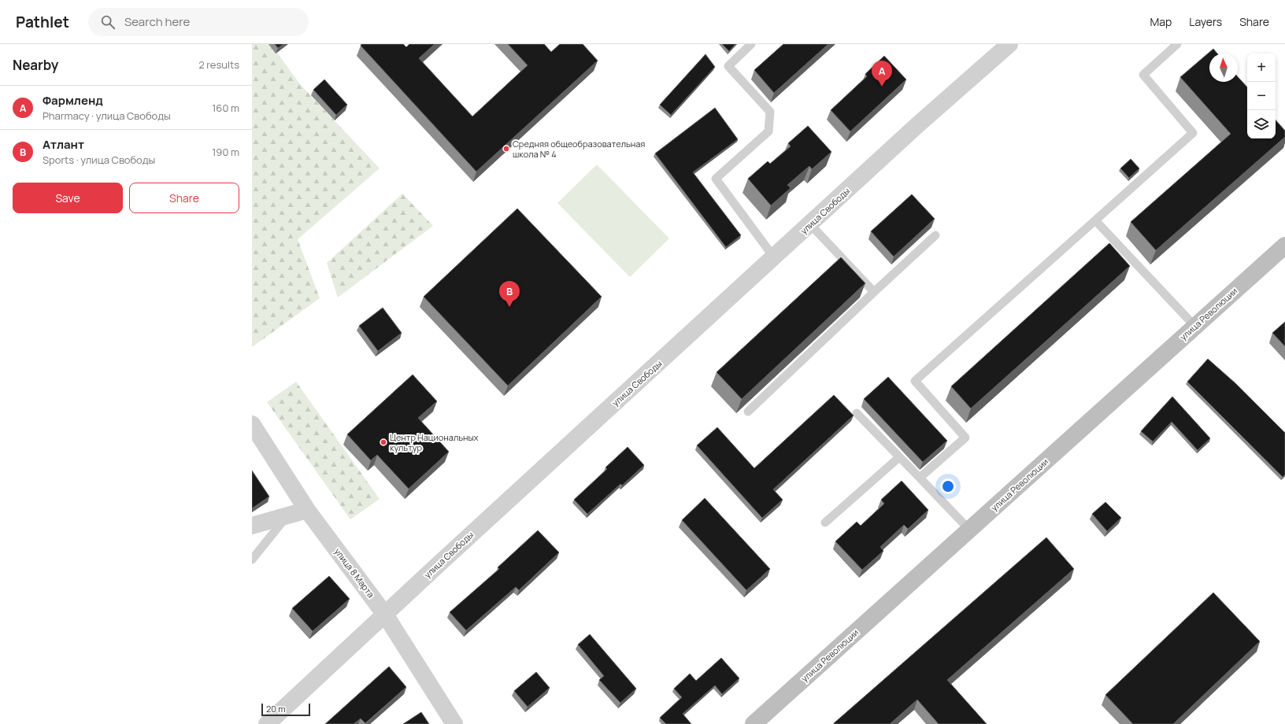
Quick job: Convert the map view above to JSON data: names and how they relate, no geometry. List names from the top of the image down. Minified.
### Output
{"streets":{"main road":["улица Революции"],"street":["улица Свободы","улица 8 Марта"]},"crossings":[["улица Свободы","улица 8 Марта"]],"places":["Средняя общеобразовательная школа № 4","Центр Национальных культур"],"scale_bar":"20 m","north":"top","page":{"header":"Pathlet","search":"Search here","nav":["Map","Layers","Share"],"heading":["Nearby","2 results"],"map_buttons":["+","−"],"pins":["A","B"],"list":[{"mark":"A","name":"Фармленд","note":"Pharmacy · улица Свободы","value":"160 m"},{"mark":"B","name":"Атлант","note":"Sports · улица Свободы","value":"190 m"}],"buttons":["Save","Share"],"scale":"20 m"}}
